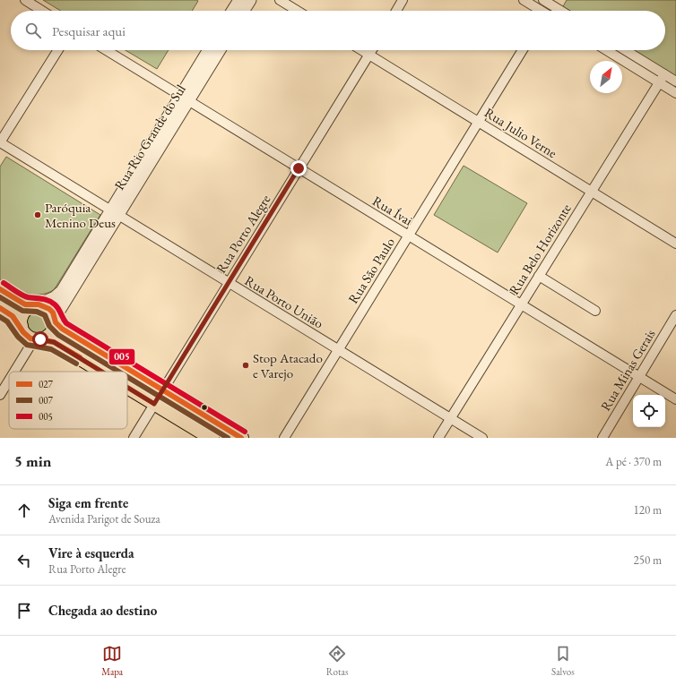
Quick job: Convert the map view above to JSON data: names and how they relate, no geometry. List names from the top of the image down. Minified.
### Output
{"streets":{"street":["Rua Julio Verne","Rua Rio Grande do Sul","Rua Ívai","Rua Porto Alegre","Rua Belo Horizonte","Rua São Paulo","Rua Porto União","Rua Minas Gerais"]},"crossings":[["Rua Julio Verne","Rua Porto Alegre"],["Rua Julio Verne","Rua Belo Horizonte"],["Rua Julio Verne","Rua São Paulo"],["Rua Rio Grande do Sul","Rua Ívai"],["Rua Rio Grande do Sul","Rua Porto União"],["Rua Ívai","Rua Porto Alegre"],["Rua Ívai","Rua Belo Horizonte"],["Rua Ívai","Rua São Paulo"],["Rua Ívai","Rua Minas Gerais"],["Rua Porto Alegre","Rua Porto União"],["Rua Belo Horizonte","Rua Porto União"],["Rua São Paulo","Rua Porto União"]],"places":["Paróquia Menino Deus","Stop Atacado e Varejo"],"lines":["transit line 005","transit line 027","transit line 007"],"legend":["027","007","005"],"north":"top right","page":{"search":"Pesquisar aqui","heading":["5 min","A pé · 370 m"],"list":[["Siga em frente","Avenida Parigot de Souza","120 m"],["Vire à esquerda","Rua Porto Alegre","250 m"],"Chegada ao destino"],"nav":["Mapa","Rotas","Salvos"]}}
